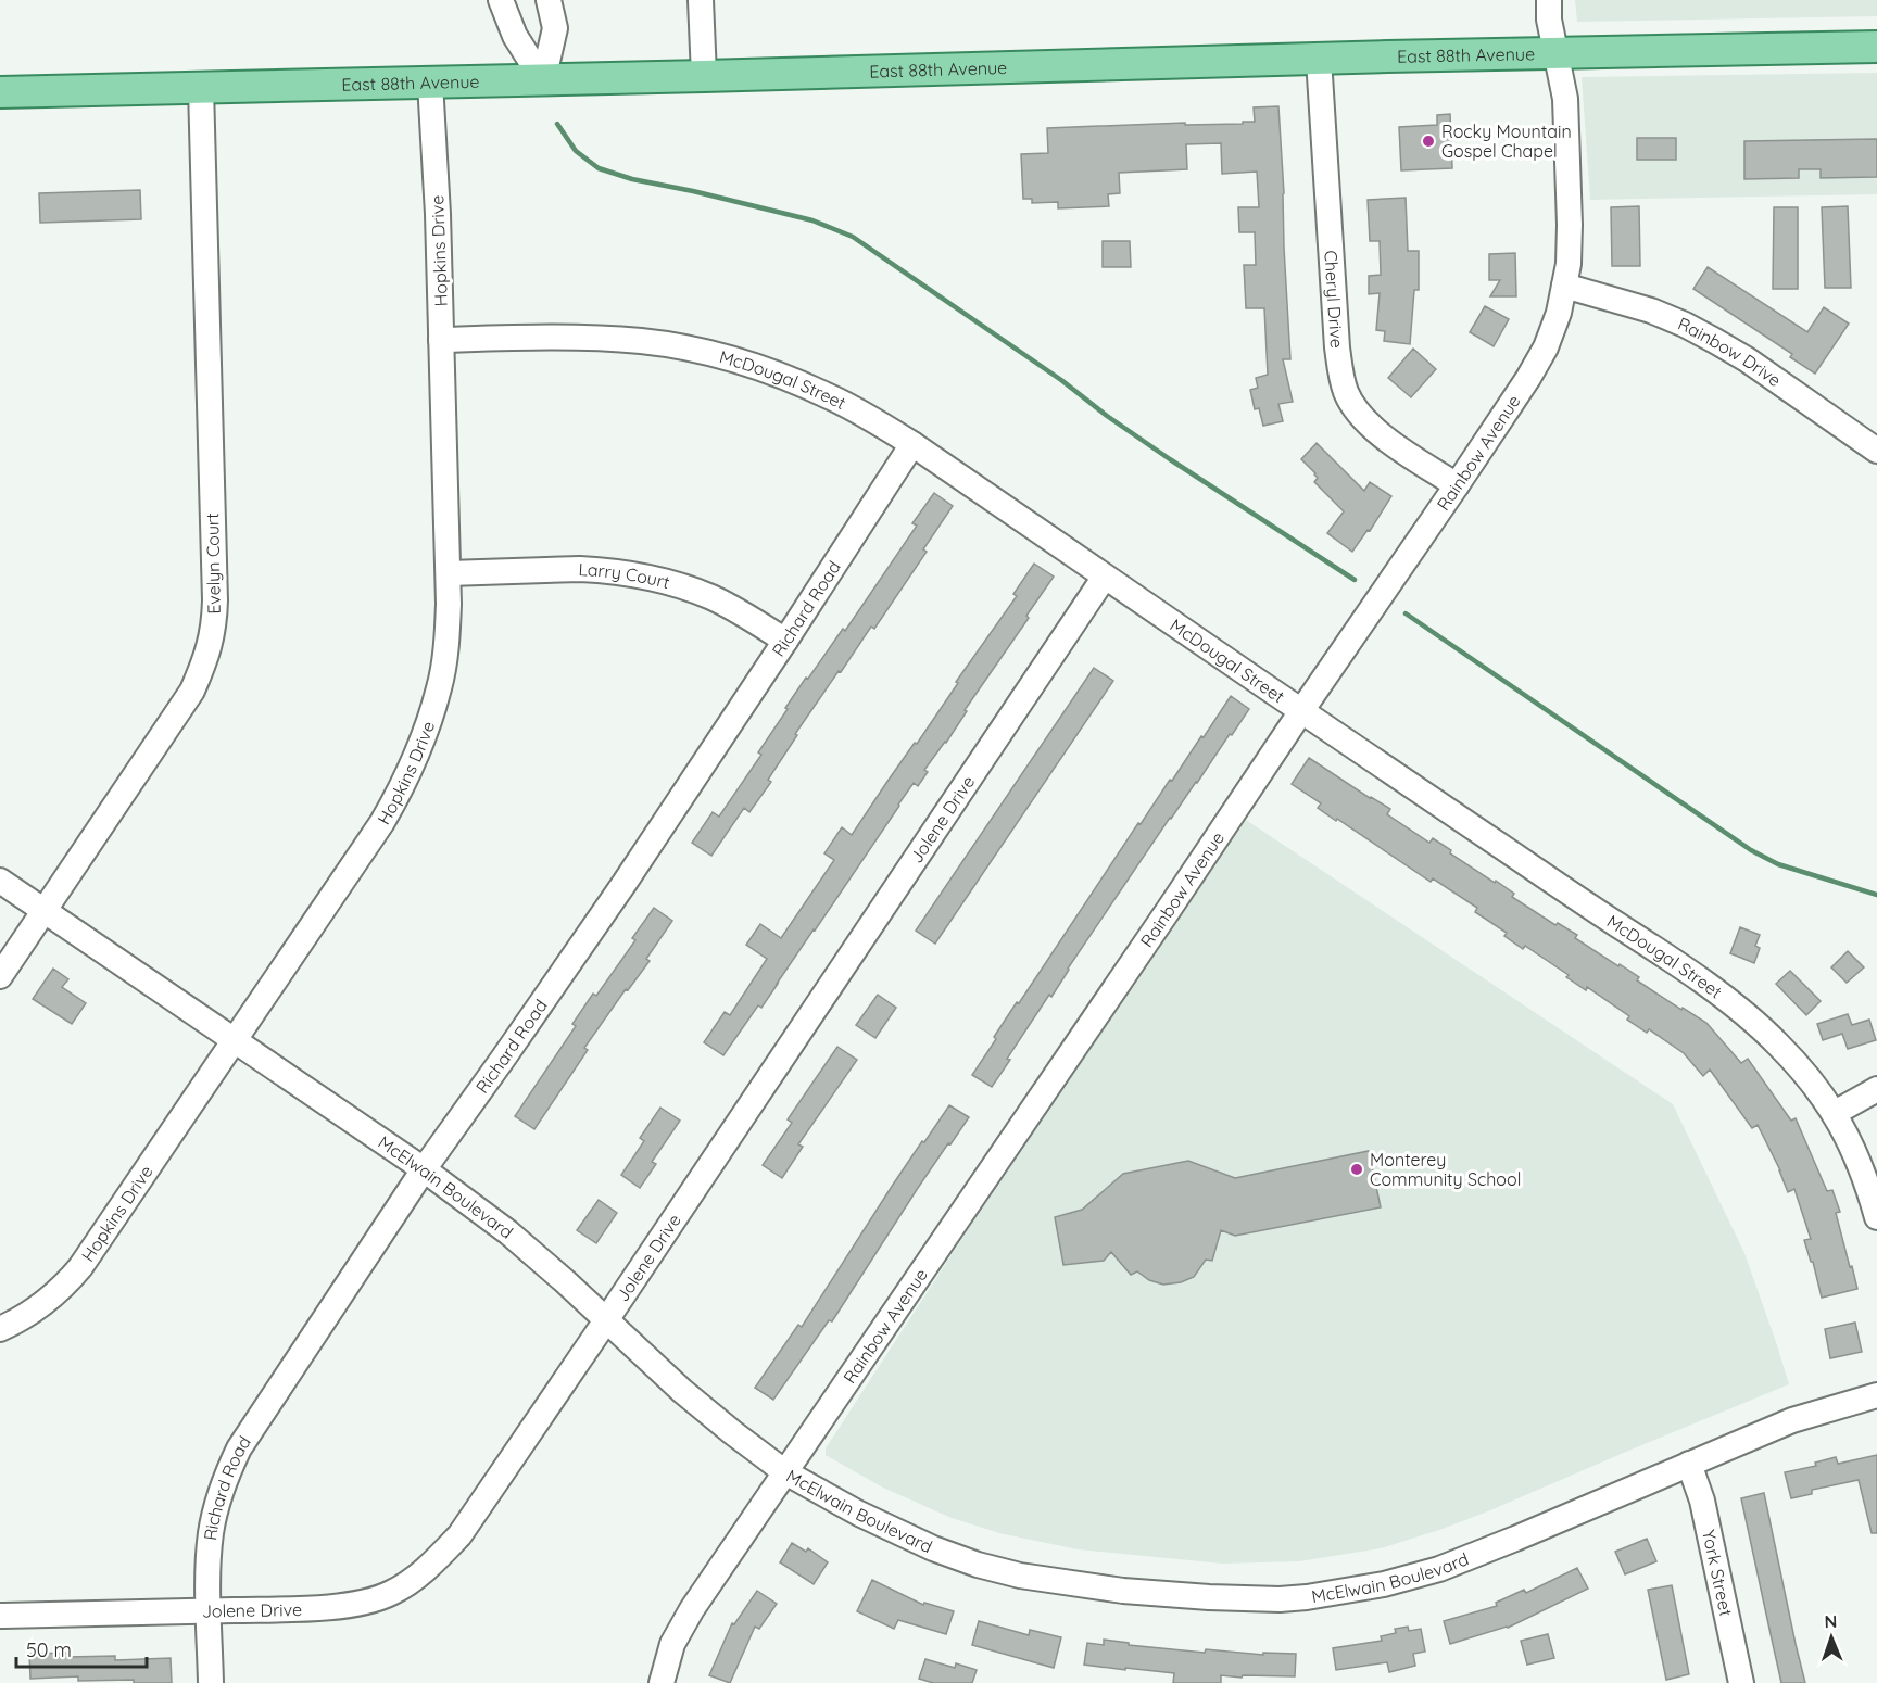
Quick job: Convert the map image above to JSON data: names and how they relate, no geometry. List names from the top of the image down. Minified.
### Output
{"streets":{"main road":["East 88th Avenue"],"street":["Hopkins Drive","Cheryl Drive","Rainbow Drive","McDougal Street","Rainbow Avenue","Evelyn Court","Larry Court","Richard Road","Jolene Drive","McElwain Boulevard","York Street"]},"crossings":[["East 88th Avenue","Hopkins Drive"],["East 88th Avenue","Cheryl Drive"],["East 88th Avenue","Rainbow Avenue"],["East 88th Avenue","Evelyn Court"],["Hopkins Drive","McDougal Street"],["Hopkins Drive","Larry Court"],["Hopkins Drive","McElwain Boulevard"],["Cheryl Drive","Rainbow Avenue"],["Rainbow Drive","Rainbow Avenue"],["McDougal Street","Rainbow Avenue"],["McDougal Street","Richard Road"],["McDougal Street","Jolene Drive"],["Rainbow Avenue","McElwain Boulevard"],["Evelyn Court","McElwain Boulevard"],["Larry Court","Richard Road"],["Richard Road","Jolene Drive"],["Richard Road","McElwain Boulevard"],["Jolene Drive","McElwain Boulevard"],["McElwain Boulevard","York Street"]],"places":["Rocky Mountain Gospel Chapel","Monterey Community School"],"scale_bar":"50 m","north":"top"}
